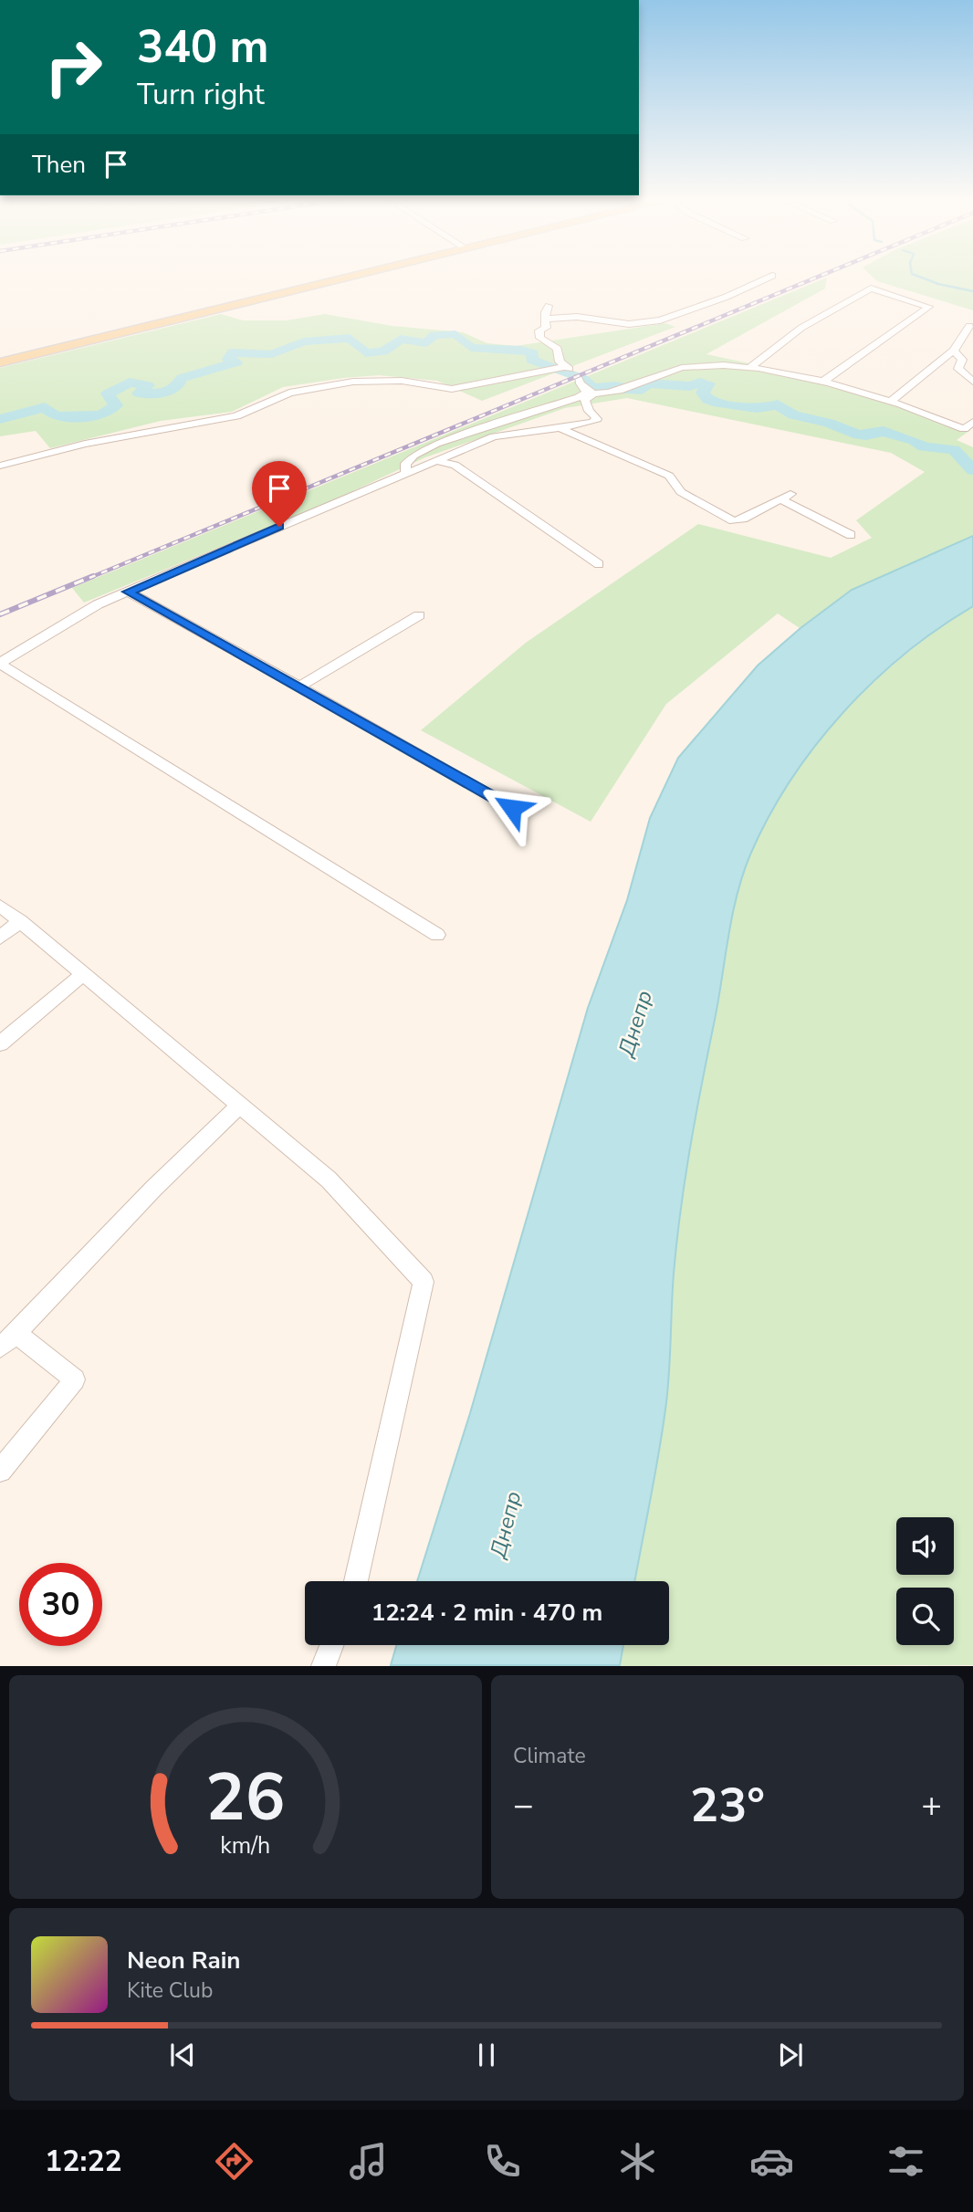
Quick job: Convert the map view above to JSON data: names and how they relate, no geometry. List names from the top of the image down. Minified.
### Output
{"water":["Днепр"],"page":{"turn":["340 m","Turn right"],"then":"Then","limit":"30","trip":"12:24 · 2 min · 470 m","tile":"Climate","heat":["−","23°","+"],"song":["Neon Rain","Kite Club"],"tabs":"12:22","gauge":["26","km/h"]}}
